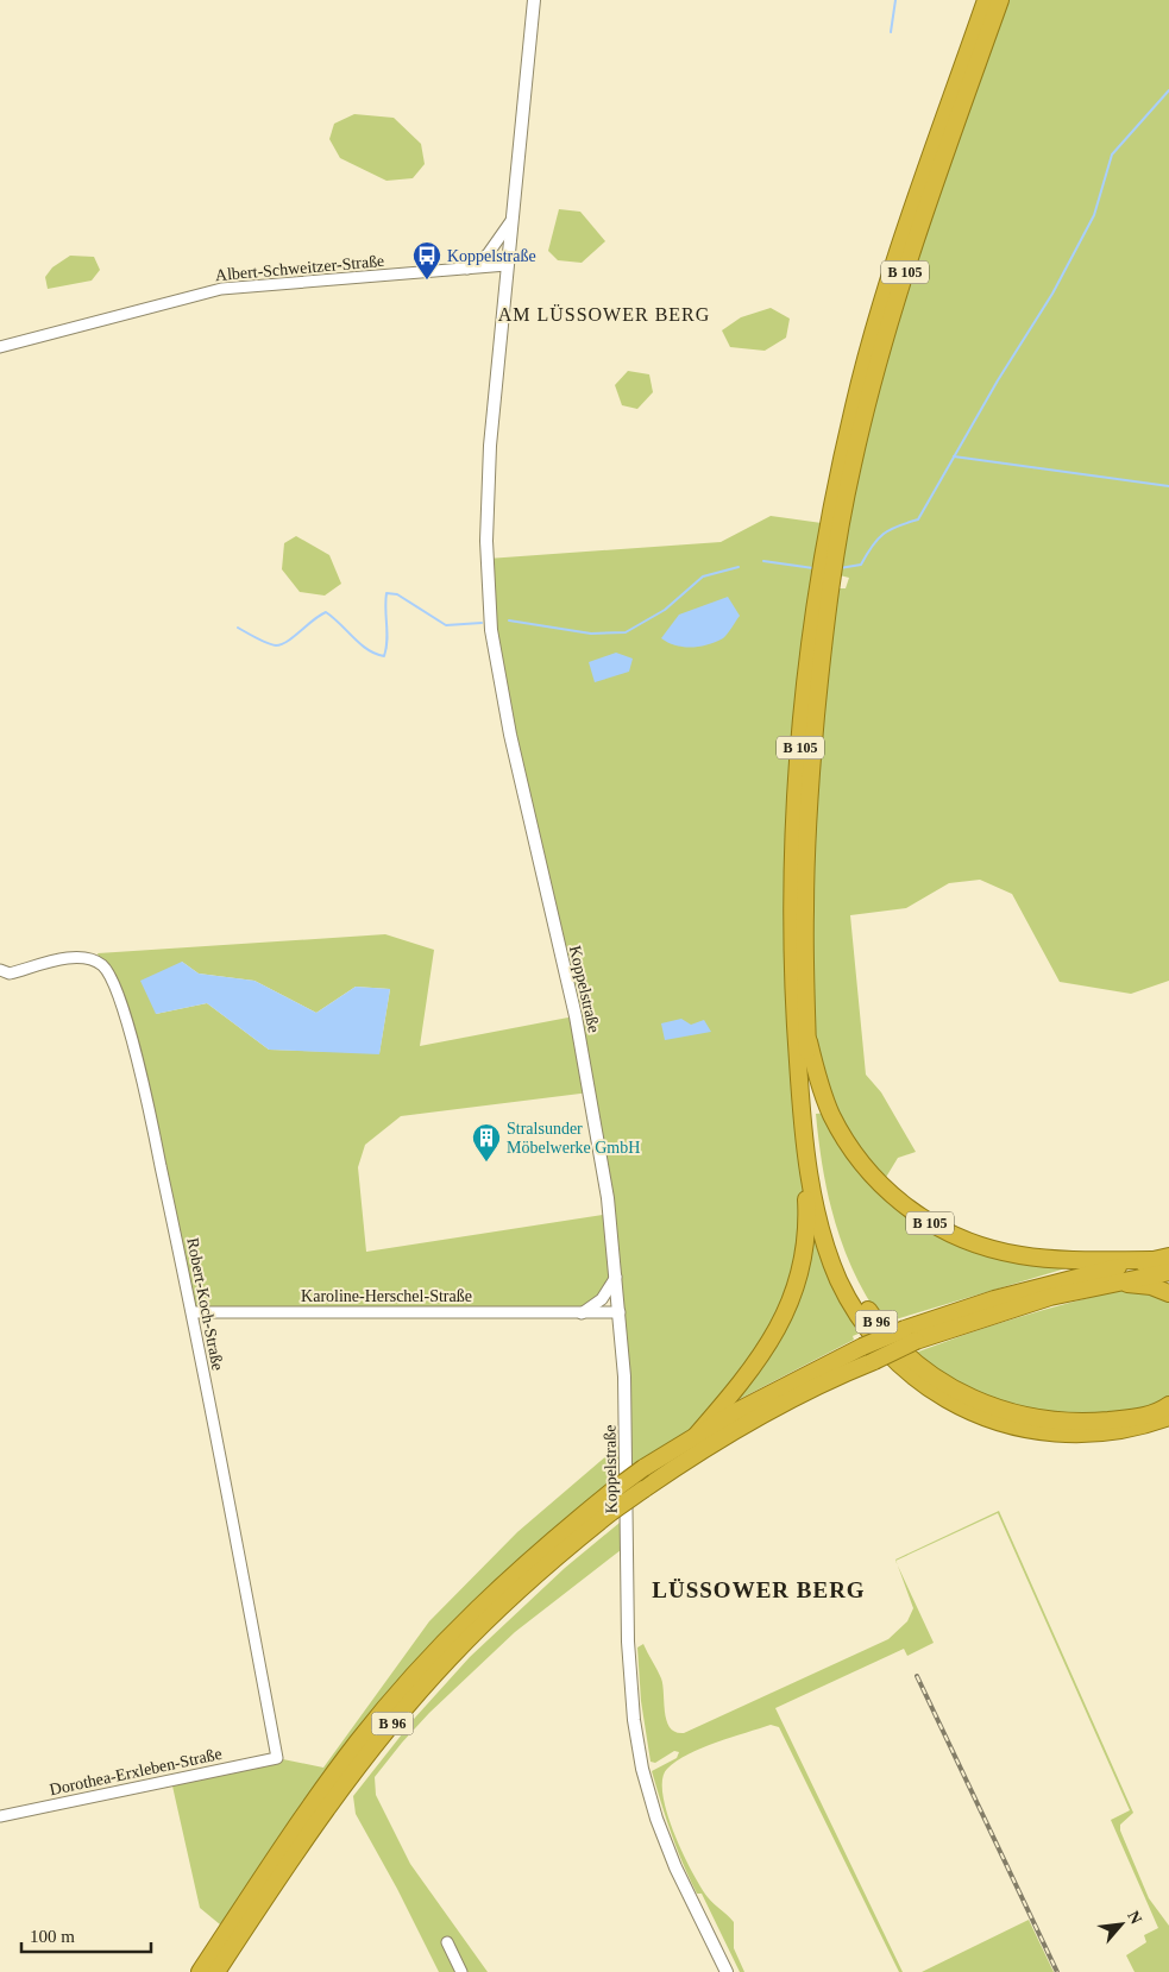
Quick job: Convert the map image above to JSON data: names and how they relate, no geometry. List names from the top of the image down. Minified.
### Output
{"streets":{"highway":["B 105","B 96"],"street":["Albert-Schweitzer-Straße","Koppelstraße","Karoline-Herschel-Straße","Robert-Koch-Straße","Dorothea-Erxleben-Straße"]},"crossings":[["Albert-Schweitzer-Straße","Koppelstraße"],["B 105","B 96"],["Koppelstraße","Karoline-Herschel-Straße"],["Karoline-Herschel-Straße","Robert-Koch-Straße"],["Robert-Koch-Straße","Dorothea-Erxleben-Straße"]],"districts":["AM LÜSSOWER BERG","LÜSSOWER BERG"],"places":{"bus stop":["Koppelstraße"],"building":["Stralsunder Möbelwerke GmbH"]},"scale_bar":"100 m","north":"top right"}
